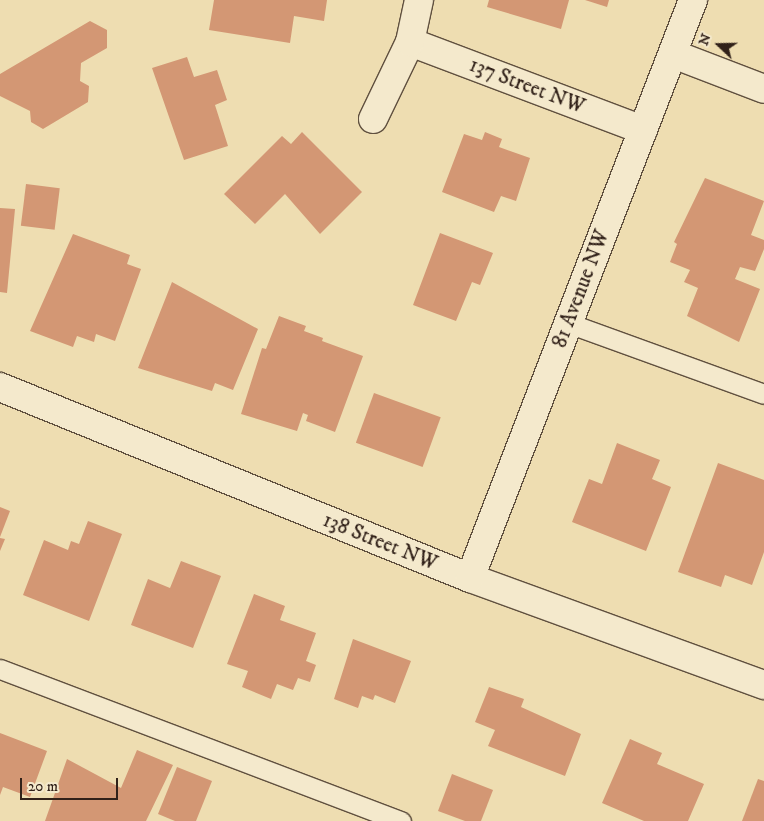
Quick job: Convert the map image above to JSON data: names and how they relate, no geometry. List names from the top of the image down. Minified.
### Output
{"streets":{"street":["137 Street NW","81 Avenue NW","138 Street NW"]},"crossings":[["137 Street NW","81 Avenue NW"],["81 Avenue NW","138 Street NW"]],"scale_bar":"20 m","north":"left"}
